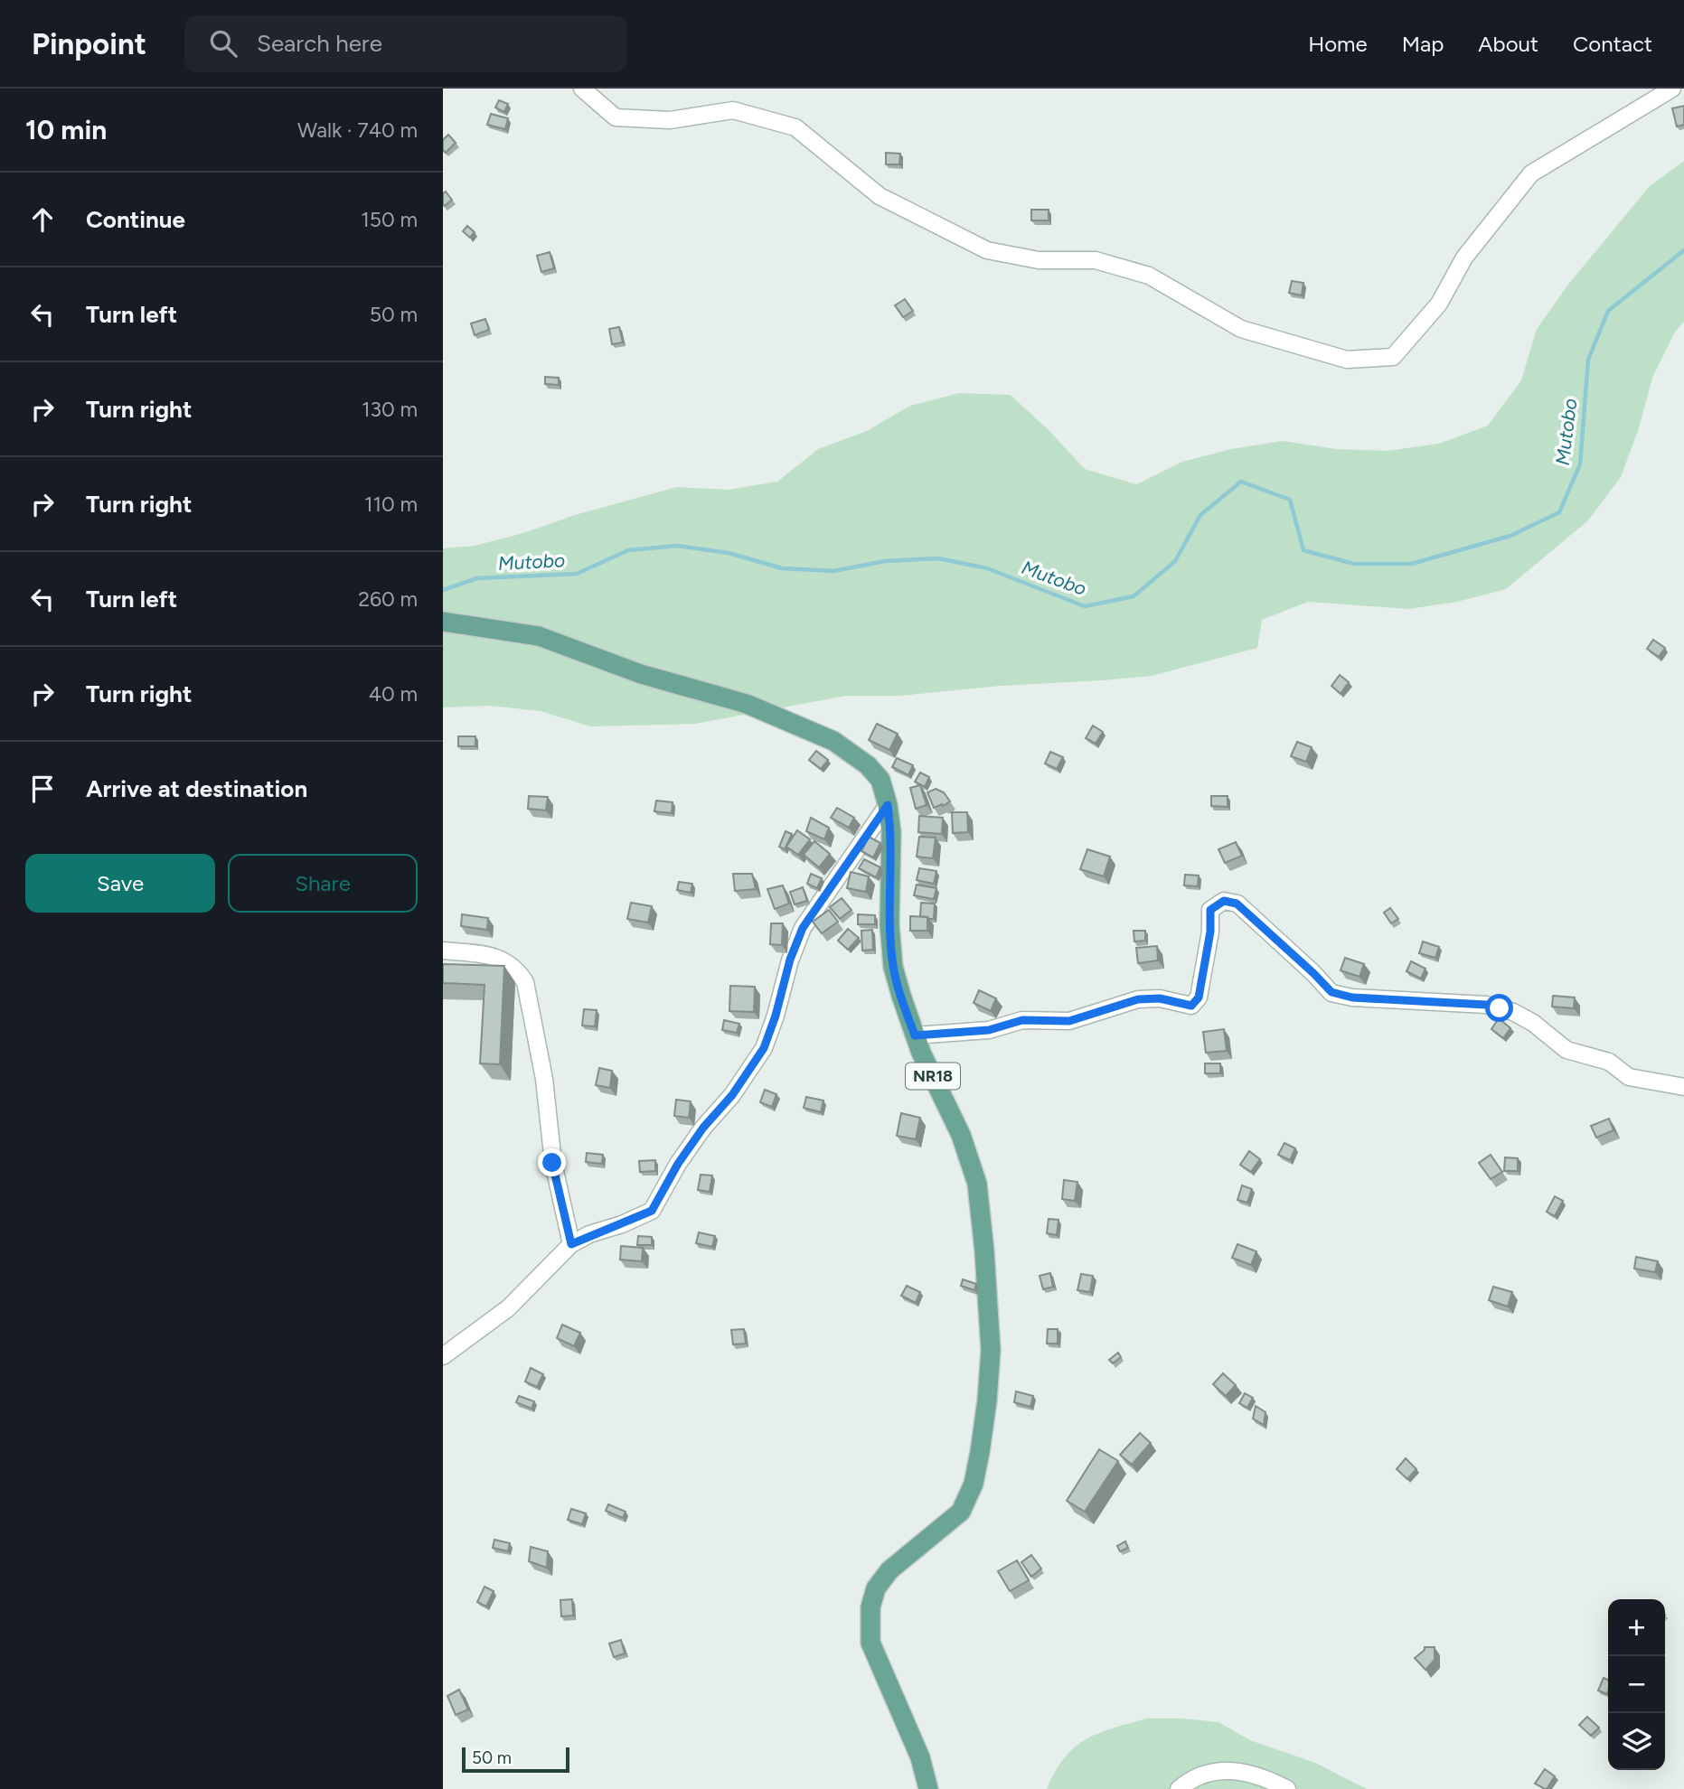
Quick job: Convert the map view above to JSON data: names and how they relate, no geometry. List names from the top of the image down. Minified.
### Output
{"streets":{"main road":["NR18"]},"water":["Mutobo"],"scale_bar":"50 m","page":{"header":"Pinpoint","search":"Search here","nav":["Home","Map","About","Contact"],"heading":["10 min","Walk · 740 m"],"list":[["Continue","150 m"],["Turn left","50 m"],["Turn right","130 m"],["Turn right","110 m"],["Turn left","260 m"],["Turn right","40 m"],"Arrive at destination"],"buttons":["Save","Share"],"map_buttons":["+","−"],"scale":"50 m"}}
